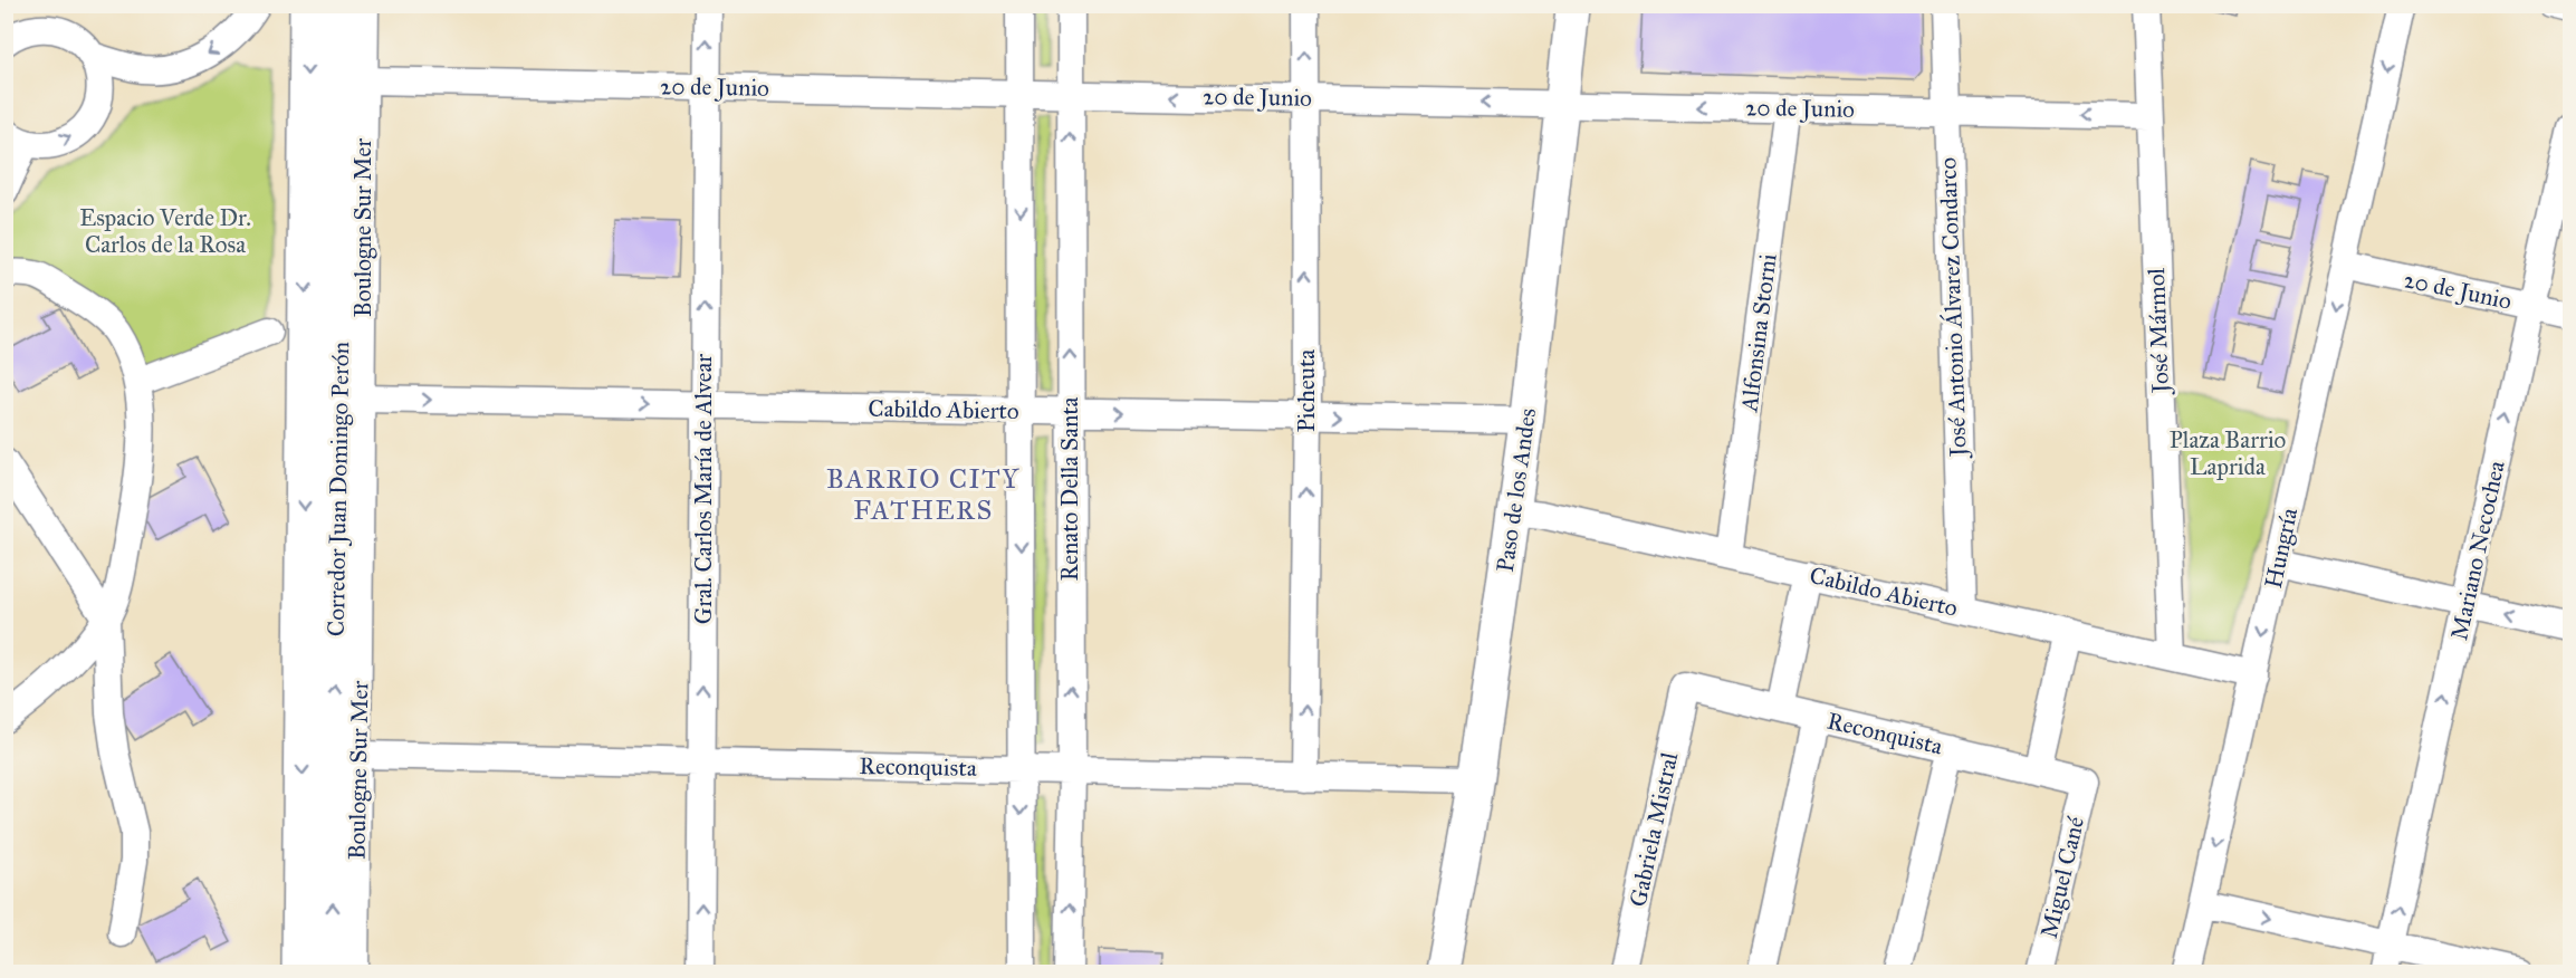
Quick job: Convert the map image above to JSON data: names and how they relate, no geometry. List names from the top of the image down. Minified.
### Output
{"streets":{"highway":["Corredor Juan Domingo Perón"],"main road":["Paso de los Andes"],"street":["20 de Junio","Boulogne Sur Mer","José Antonio Álvarez Condarco","José Mármol","Alfonsina Storni","Picheuta","Cabildo Abierto","Gral. Carlos María de Alvear","Renato Della Santa","Hungría","Mariano Necochea","Reconquista","Gabriela Mistral","Miguel Cané"]},"crossings":[["20 de Junio","Boulogne Sur Mer"],["20 de Junio","José Antonio Álvarez Condarco"],["20 de Junio","José Mármol"],["20 de Junio","Alfonsina Storni"],["20 de Junio","Picheuta"],["20 de Junio","Gral. Carlos María de Alvear"],["20 de Junio","Renato Della Santa"],["20 de Junio","Paso de los Andes"],["20 de Junio","Hungría"],["20 de Junio","Mariano Necochea"],["Boulogne Sur Mer","Cabildo Abierto"],["Boulogne Sur Mer","Reconquista"],["José Antonio Álvarez Condarco","Cabildo Abierto"],["José Mármol","Cabildo Abierto"],["Alfonsina Storni","Cabildo Abierto"],["Picheuta","Cabildo Abierto"],["Picheuta","Reconquista"],["Cabildo Abierto","Gral. Carlos María de Alvear"],["Cabildo Abierto","Renato Della Santa"],["Cabildo Abierto","Paso de los Andes"],["Cabildo Abierto","Hungría"],["Gral. Carlos María de Alvear","Reconquista"],["Renato Della Santa","Reconquista"],["Paso de los Andes","Reconquista"],["Reconquista","Gabriela Mistral"],["Reconquista","Miguel Cané"]],"one_way":["20 de Junio","Picheuta","Cabildo Abierto","Gral. Carlos María de Alvear","Hungría","Mariano Necochea"],"districts":["BARRIO CITY FATHERS"],"parks":["Espacio Verde Dr. Carlos de la Rosa","Plaza Barrio Laprida"]}
